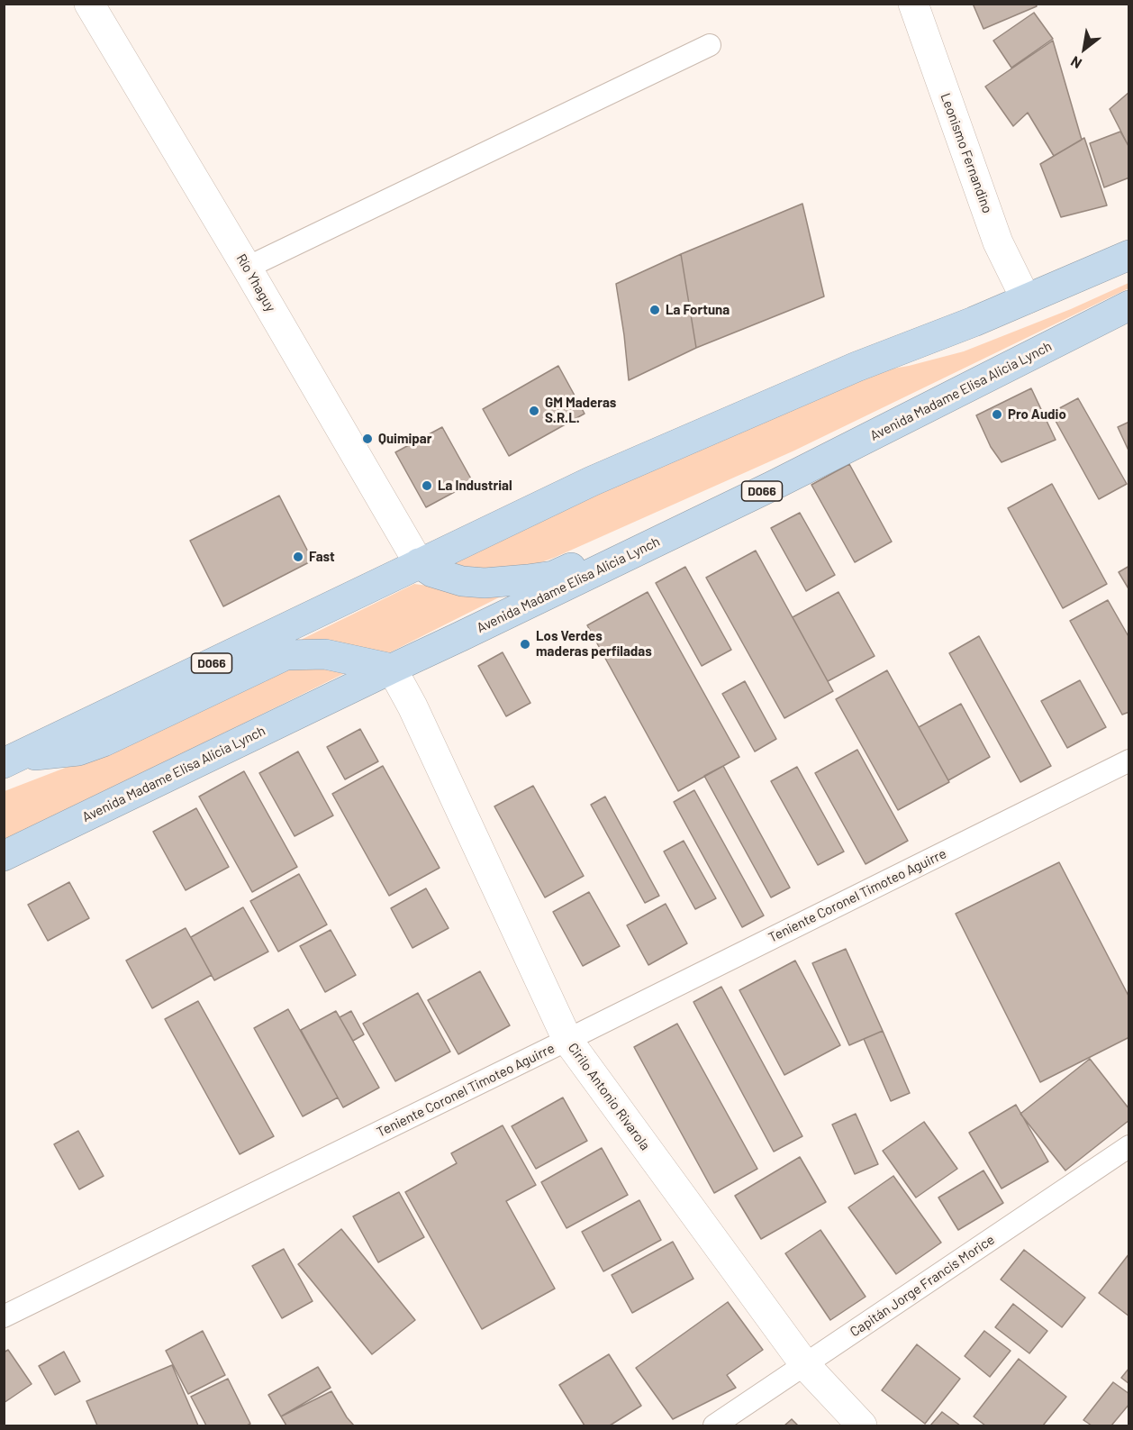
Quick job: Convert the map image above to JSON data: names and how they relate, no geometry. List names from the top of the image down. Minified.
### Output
{"streets":{"highway":["Avenida Madame Elisa Alicia Lynch","D066"],"street":["Leonismo Fernandino","Río Yhaguy","Teniente Coronel Timoteo Aguirre","Cirilo Antonio Rivarola","Capitán Jorge Francis Morice"]},"crossings":[["Leonismo Fernandino","D066"],["Río Yhaguy","D066"],["Avenida Madame Elisa Alicia Lynch","Cirilo Antonio Rivarola"],["Teniente Coronel Timoteo Aguirre","Cirilo Antonio Rivarola"],["Cirilo Antonio Rivarola","Capitán Jorge Francis Morice"]],"places":["La Fortuna","GM Maderas S.R.L.","Pro Audio","Quimipar","La Industrial","Fast","Los Verdes maderas perfiladas"],"north":"bottom left"}
